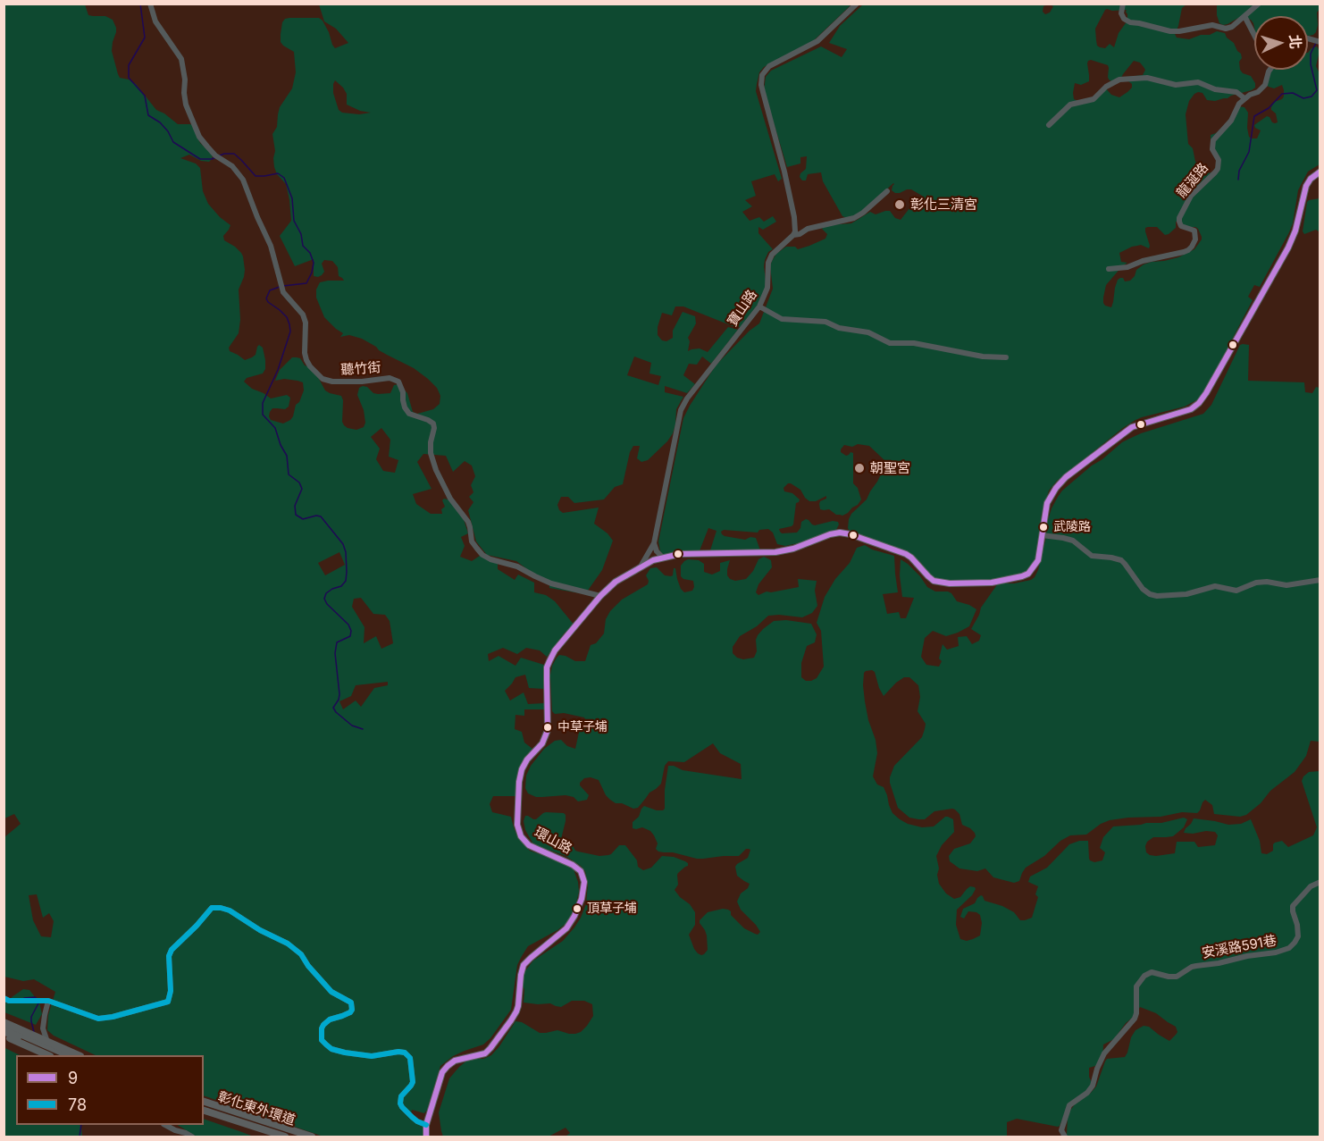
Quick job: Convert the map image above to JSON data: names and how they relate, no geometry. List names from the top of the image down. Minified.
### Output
{"streets":{"main road":["環山路","彰化東外環道"],"street":["龍涎路","寶山路","聽竹街","安溪路591巷"]},"crossings":[["寶山路","環山路"],["聽竹街","環山路"]],"places":["彰化三清宮","朝聖宮","武陵路","中草子埔","頂草子埔"],"lines":["transit line 9","transit line 78"],"legend":["9","78"],"north":"right"}
